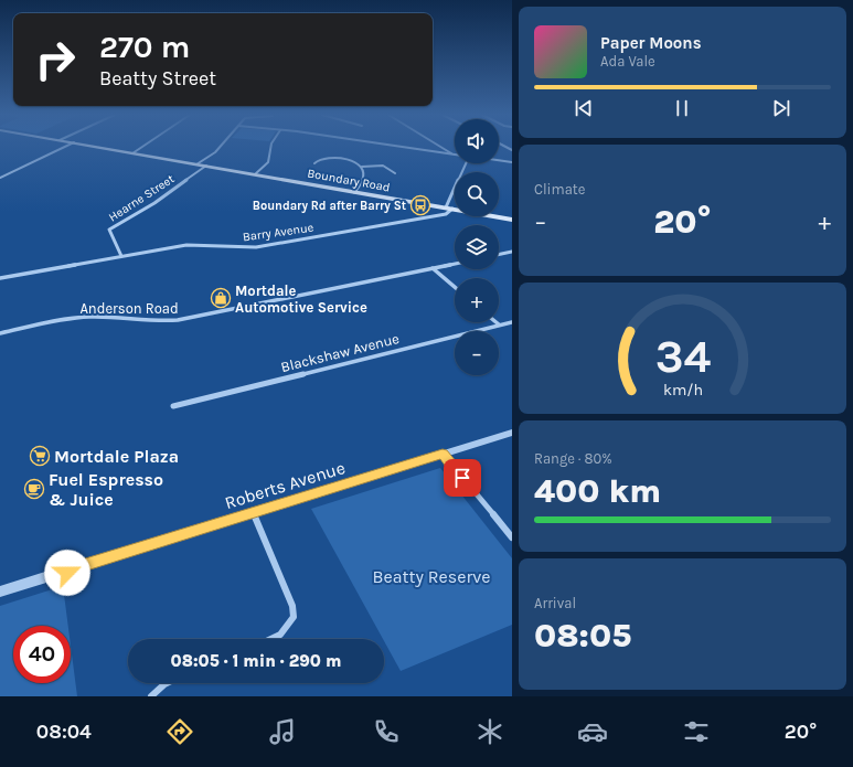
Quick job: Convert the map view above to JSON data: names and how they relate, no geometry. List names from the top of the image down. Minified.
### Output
{"streets":{"main road":["Boundary Road"],"street":["Hearne Street","Barry Avenue","Anderson Road","Blackshaw Avenue","Roberts Avenue"]},"crossings":[["Boundary Road","Hearne Street"],["Boundary Road","Barry Avenue"],["Hearne Street","Barry Avenue"]],"parks":["Beatty Reserve"],"places":{"bus stop":["Boundary Rd after Barry St"],"shop":["Mortdale Automotive Service"],"supermarket":["Mortdale Plaza"],"cafe":["Fuel Espresso & Juice"]},"page":{"turn":["270 m","Beatty Street"],"song":["Paper Moons","Ada Vale"],"map_buttons":["+","−"],"tile":["Climate",["Range · 80%","400 km"],["Arrival","08:05"]],"heat":["−","20°","+"],"limit":"40","trip":"08:05 · 1 min · 290 m","tabs":["08:04","20°"],"gauge":["34","km/h"]}}
